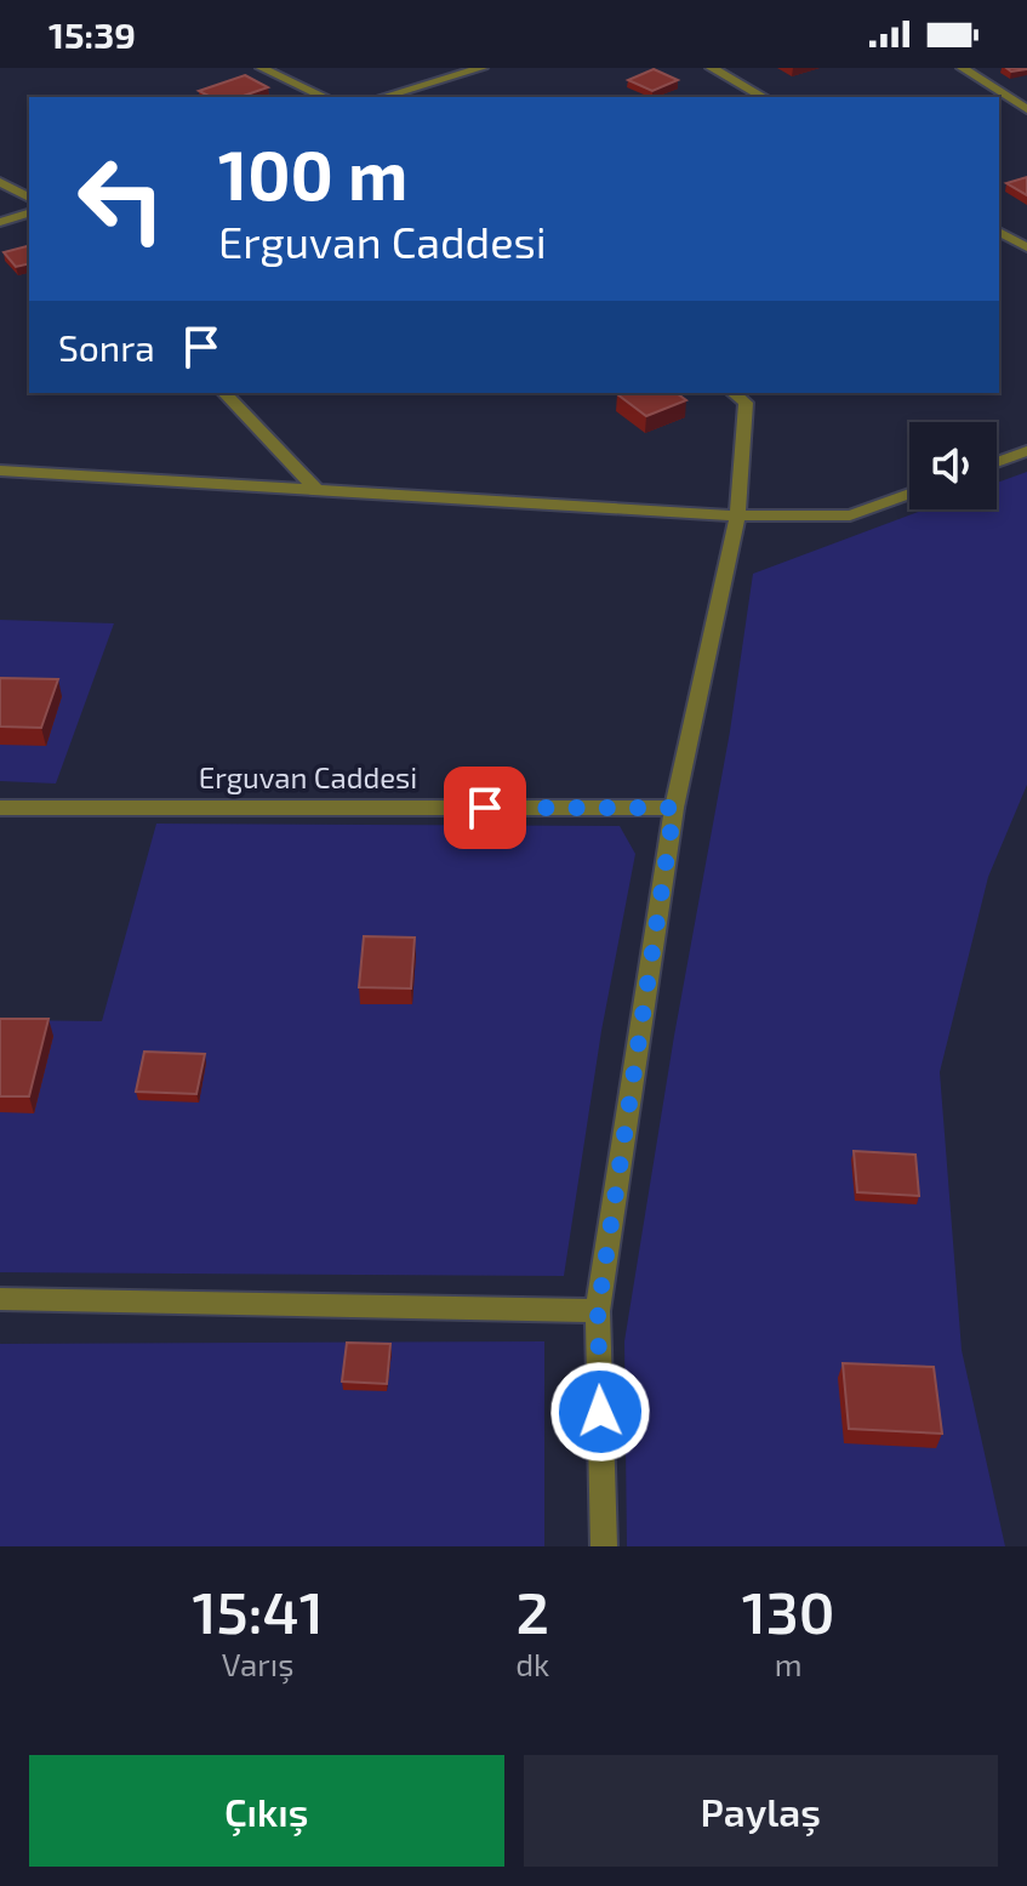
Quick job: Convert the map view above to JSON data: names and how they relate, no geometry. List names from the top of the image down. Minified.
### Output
{"streets":{"street":["Erguvan Caddesi"]},"page":{"status":"15:39","turn":["100 m","Erguvan Caddesi"],"then":"Sonra","eta":["15:41","Varış","2","dk","130","m"],"buttons":["Çıkış","Paylaş"]}}
